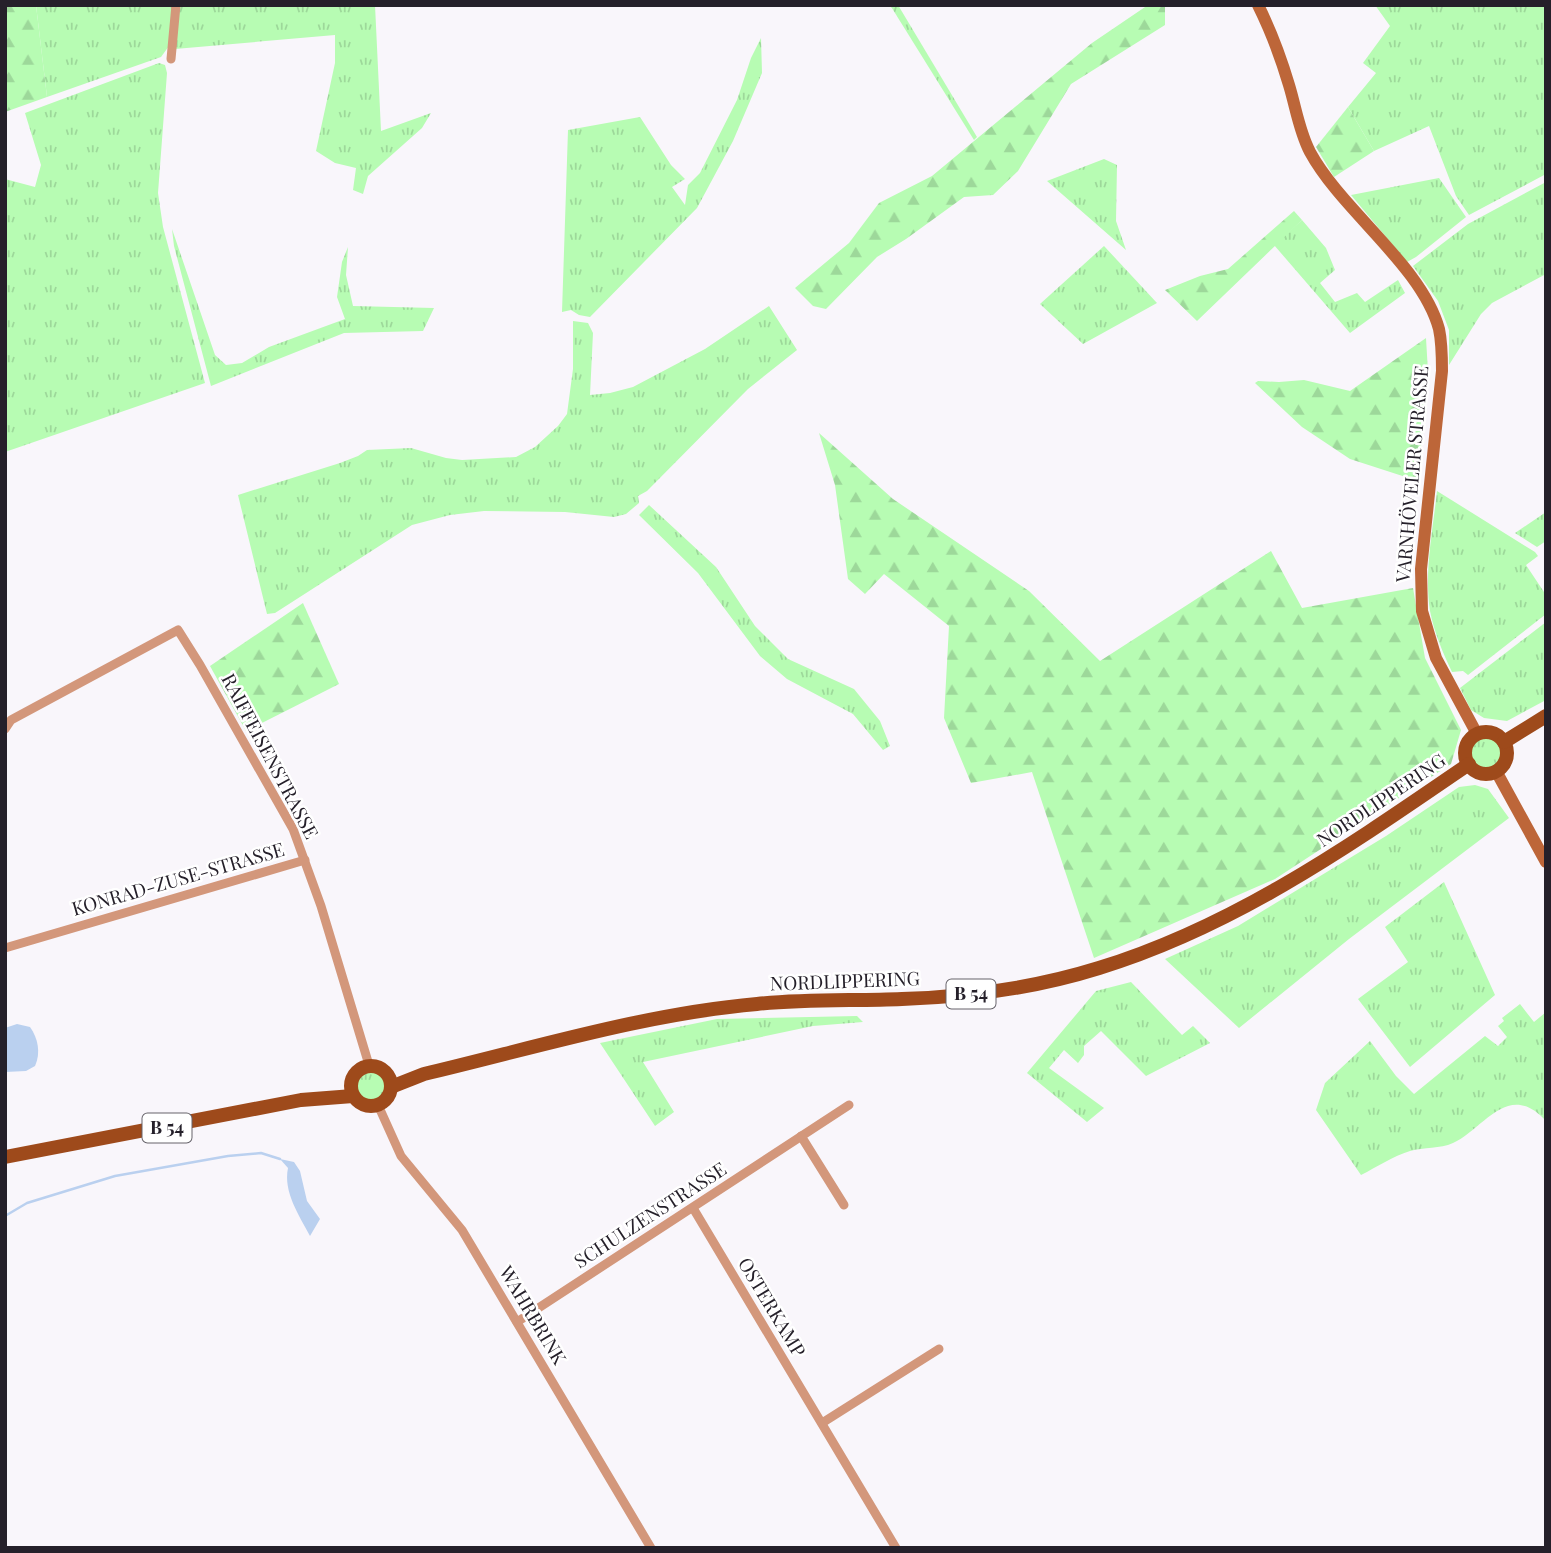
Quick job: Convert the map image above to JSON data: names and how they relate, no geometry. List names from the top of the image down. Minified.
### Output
{"streets":{"main road":["NORDLIPPERING","B 54"],"street":["VARNHÖVELER STRASSE","RAIFFEISENSTRASSE","KONRAD-ZUSE-STRASSE","SCHULZENSTRASSE","OSTERKAMP","WAHRBRINK"]},"crossings":[["VARNHÖVELER STRASSE","NORDLIPPERING"],["RAIFFEISENSTRASSE","NORDLIPPERING"],["RAIFFEISENSTRASSE","KONRAD-ZUSE-STRASSE"],["RAIFFEISENSTRASSE","B 54"],["RAIFFEISENSTRASSE","WAHRBRINK"],["NORDLIPPERING","B 54"],["NORDLIPPERING","WAHRBRINK"],["B 54","WAHRBRINK"],["SCHULZENSTRASSE","OSTERKAMP"],["SCHULZENSTRASSE","WAHRBRINK"]]}
